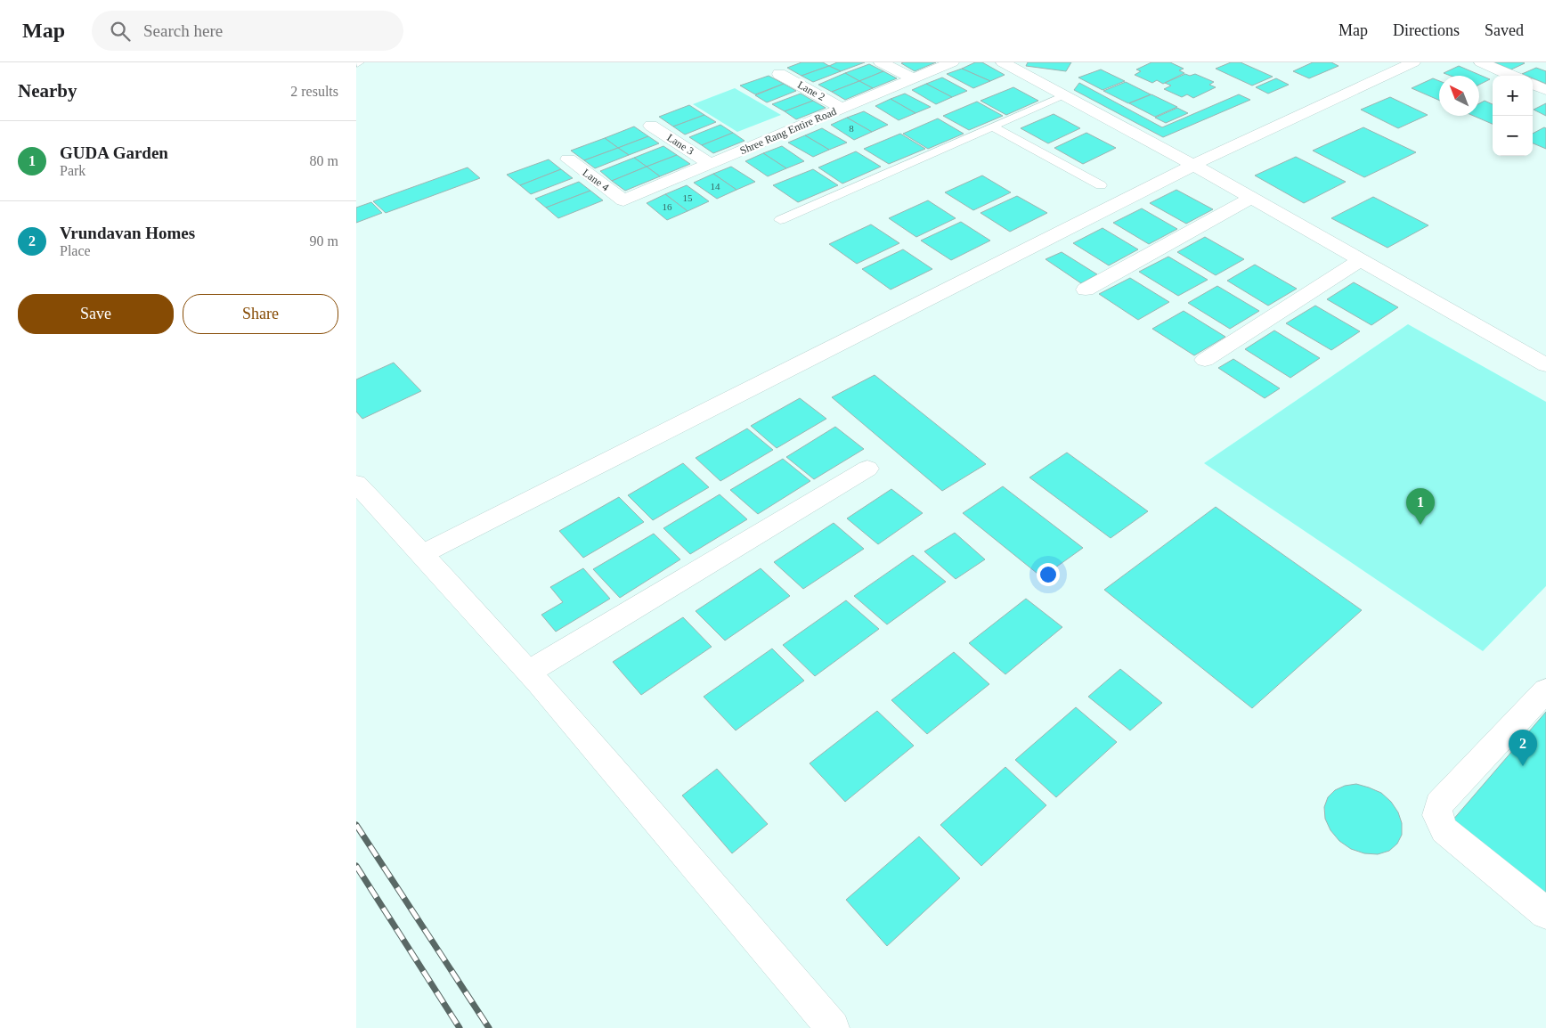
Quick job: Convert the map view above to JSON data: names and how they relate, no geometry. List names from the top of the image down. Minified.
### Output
{"streets":{"street":["Lane 2","Shree Rang Entire Road","Lane 3","Lane 4"]},"crossings":[["Lane 2","Shree Rang Entire Road"],["Shree Rang Entire Road","Lane 3"],["Shree Rang Entire Road","Lane 4"]],"house_numbers":["8","14","15","16"],"north":"top left","page":{"header":"Map","search":"Search here","nav":["Map","Directions","Saved"],"heading":["Nearby","2 results"],"map_buttons":["+","−"],"list":[{"mark":"1","name":"GUDA Garden","note":"Park","value":"80 m"},{"mark":"2","name":"Vrundavan Homes","note":"Place","value":"90 m"}],"buttons":["Save","Share"],"pins":["1","2"]}}
